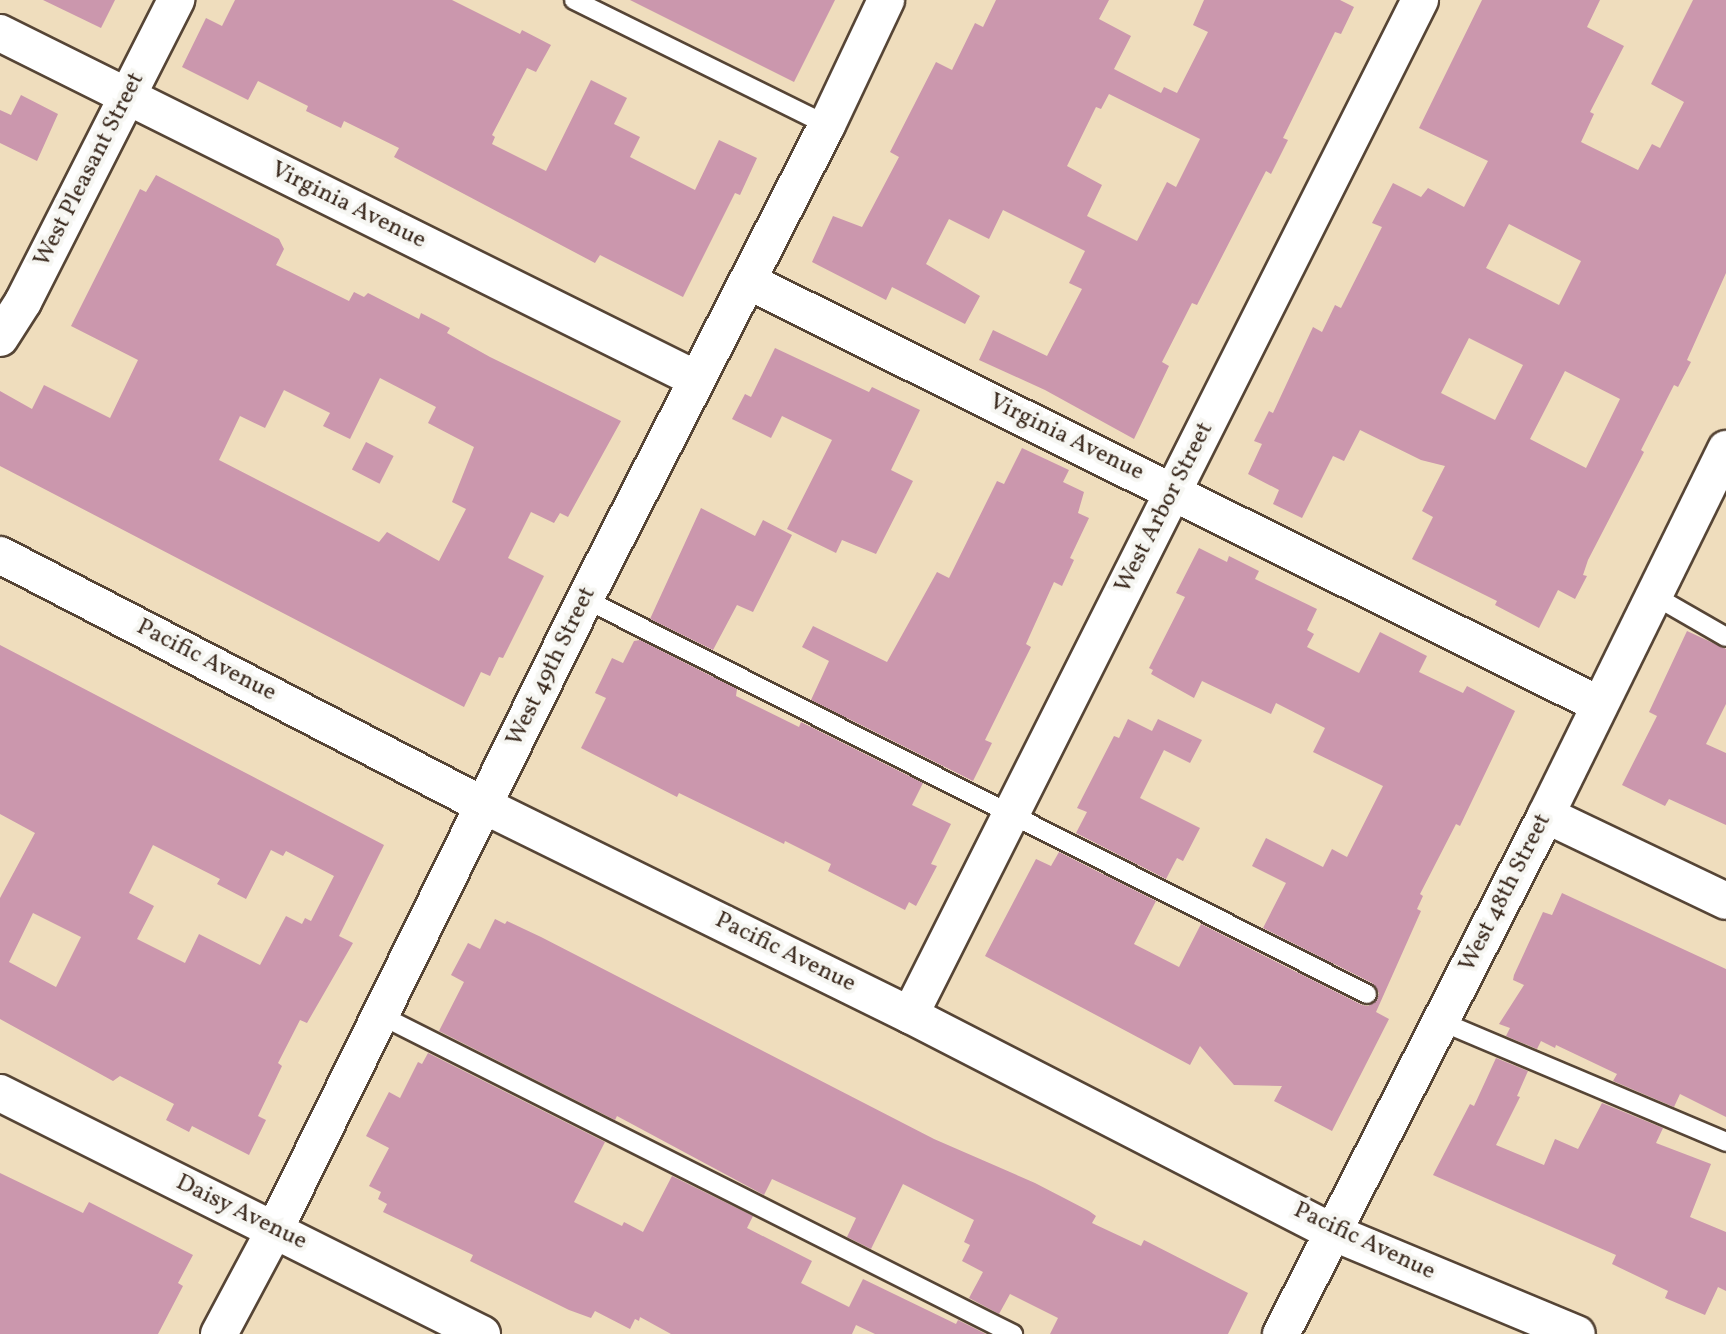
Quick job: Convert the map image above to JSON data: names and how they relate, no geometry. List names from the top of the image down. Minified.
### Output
{"streets":{"street":["West Pleasant Street","Virginia Avenue","West Arbor Street","Pacific Avenue","West 49th Street","West 48th Street","Daisy Avenue"]},"crossings":[["West Pleasant Street","Virginia Avenue"],["Virginia Avenue","West Arbor Street"],["Virginia Avenue","West 49th Street"],["Virginia Avenue","West 48th Street"],["West Arbor Street","Pacific Avenue"],["Pacific Avenue","West 49th Street"],["Pacific Avenue","West 48th Street"],["West 49th Street","Daisy Avenue"]]}
